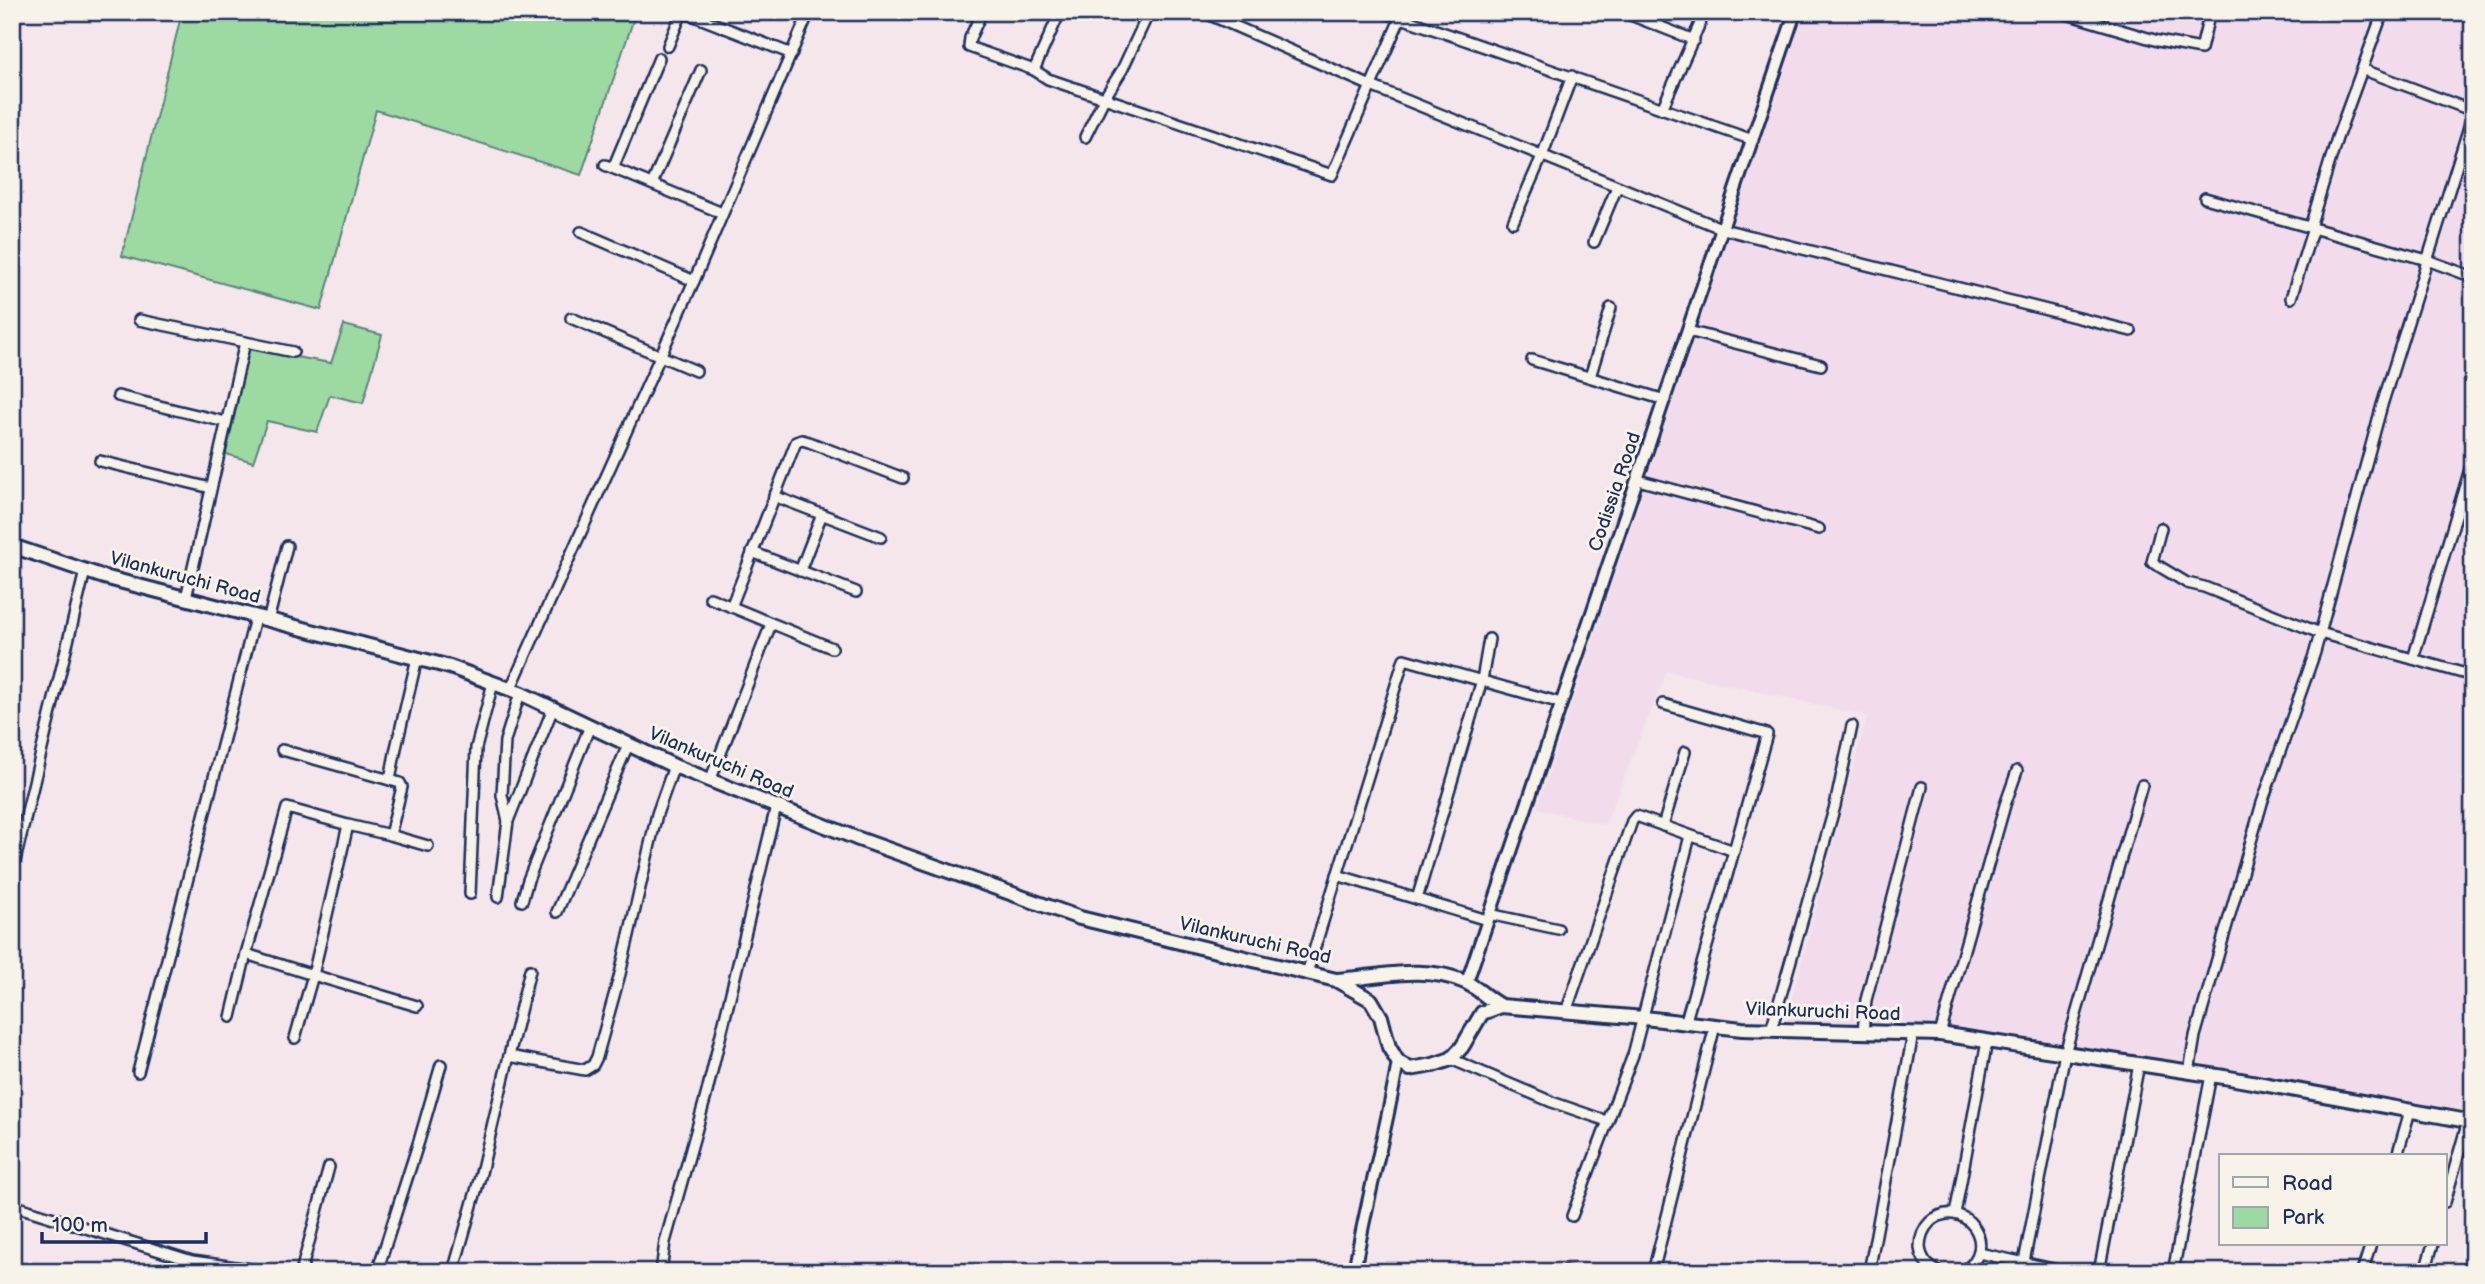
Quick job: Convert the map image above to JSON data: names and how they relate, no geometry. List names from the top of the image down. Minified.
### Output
{"streets":{"main road":["Vilankuruchi Road"],"street":["Codissia Road"]},"legend":["Road","Park"],"scale_bar":"100 m"}
